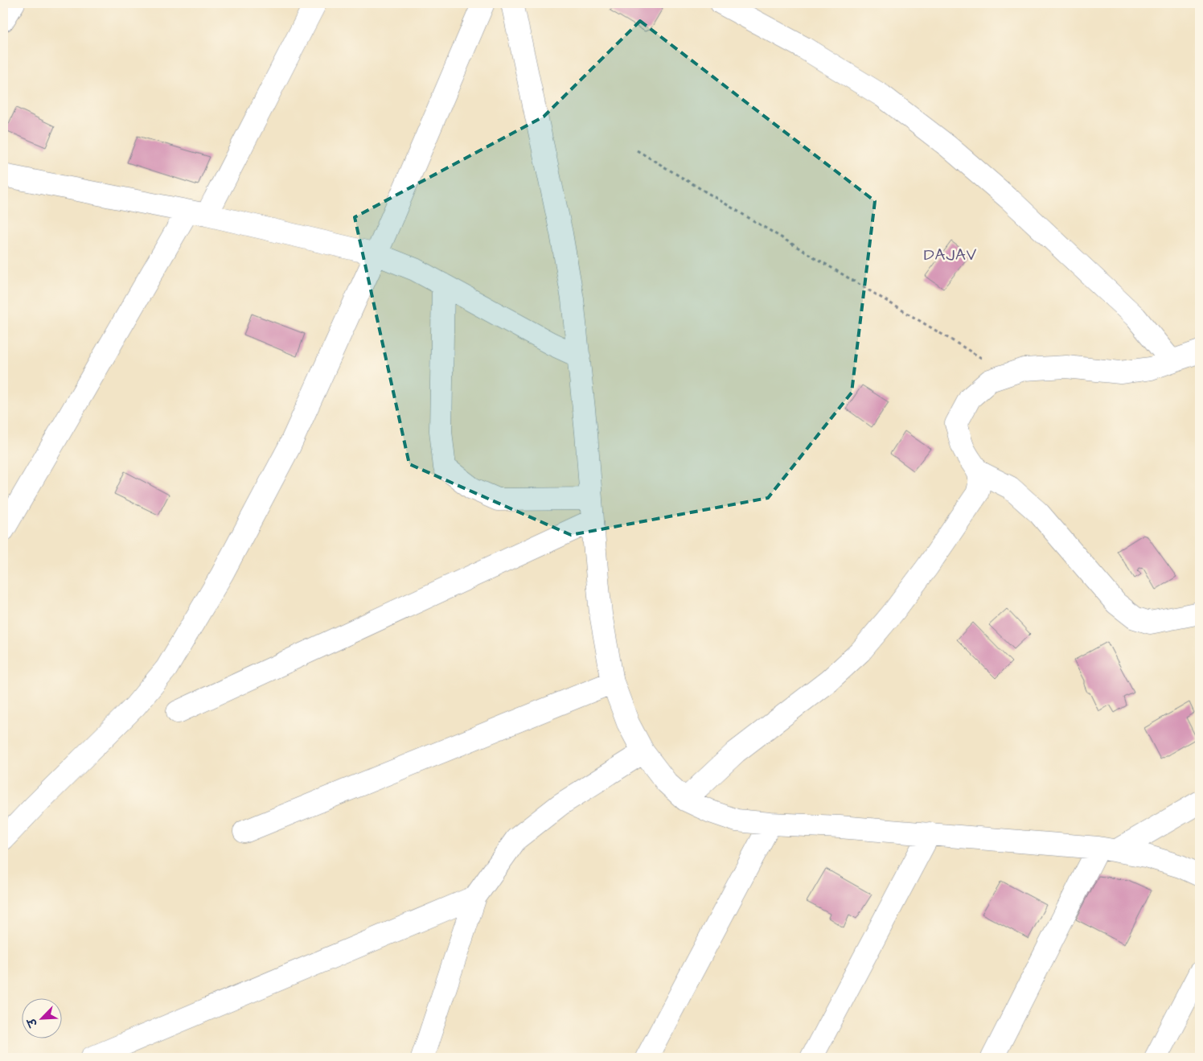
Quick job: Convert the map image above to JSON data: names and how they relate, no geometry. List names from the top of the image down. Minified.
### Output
{"districts":["DAJAV"],"north":"bottom left"}
